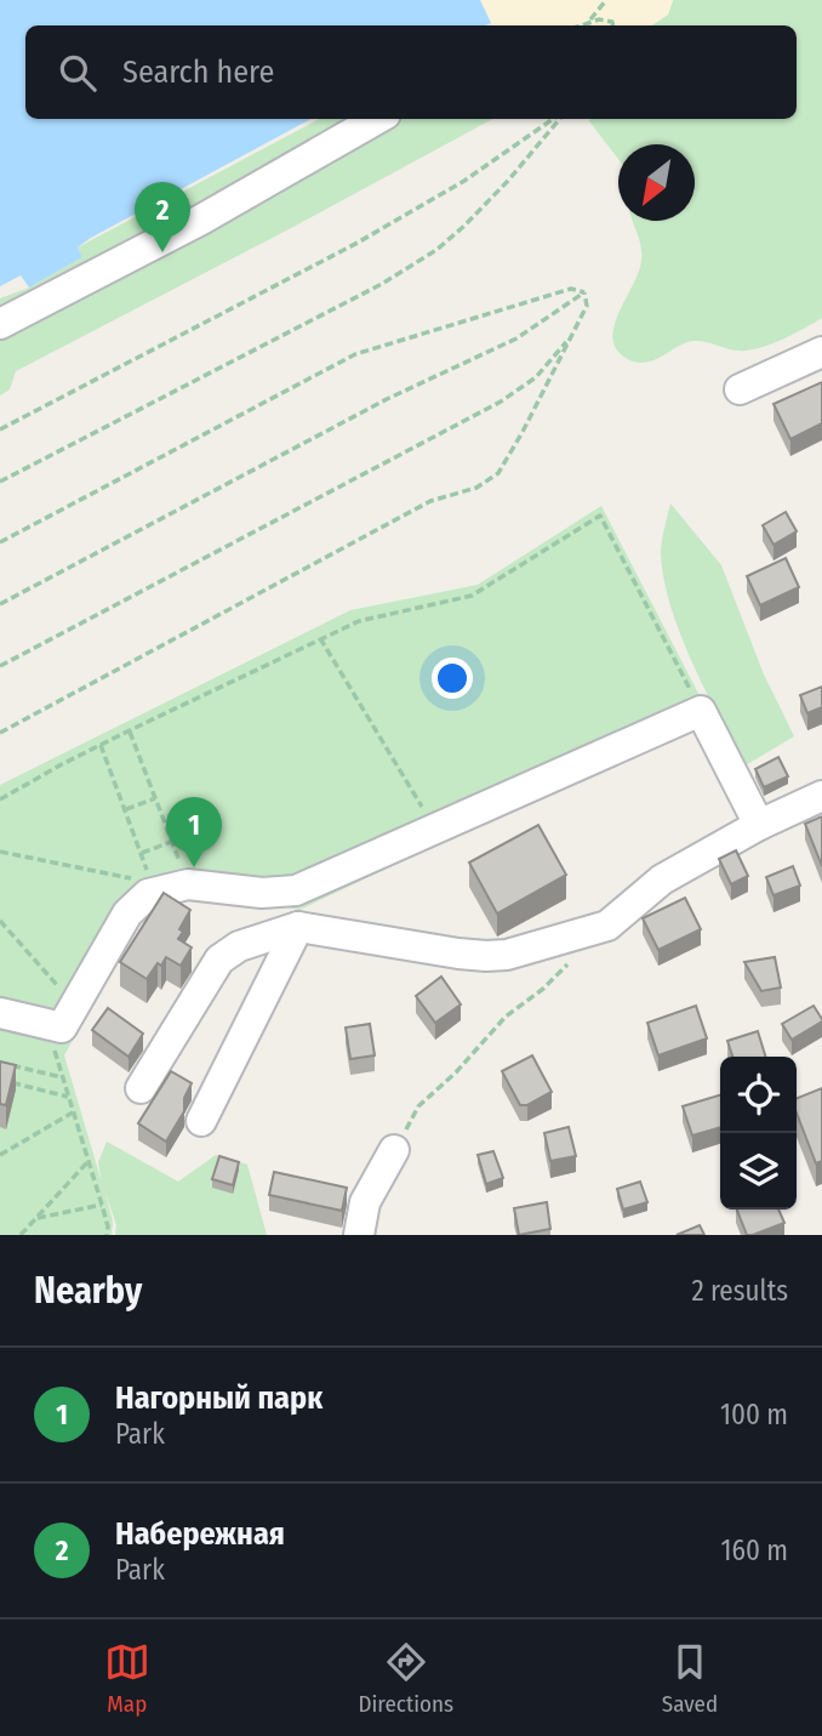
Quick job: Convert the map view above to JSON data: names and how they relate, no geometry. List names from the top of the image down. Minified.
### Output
{"north":"bottom left","page":{"search":"Search here","pins":["2","1"],"heading":["Nearby","2 results"],"list":[{"mark":"1","name":"Нагорный парк","note":"Park","value":"100 m"},{"mark":"2","name":"Набережная","note":"Park","value":"160 m"}],"nav":["Map","Directions","Saved"]}}
